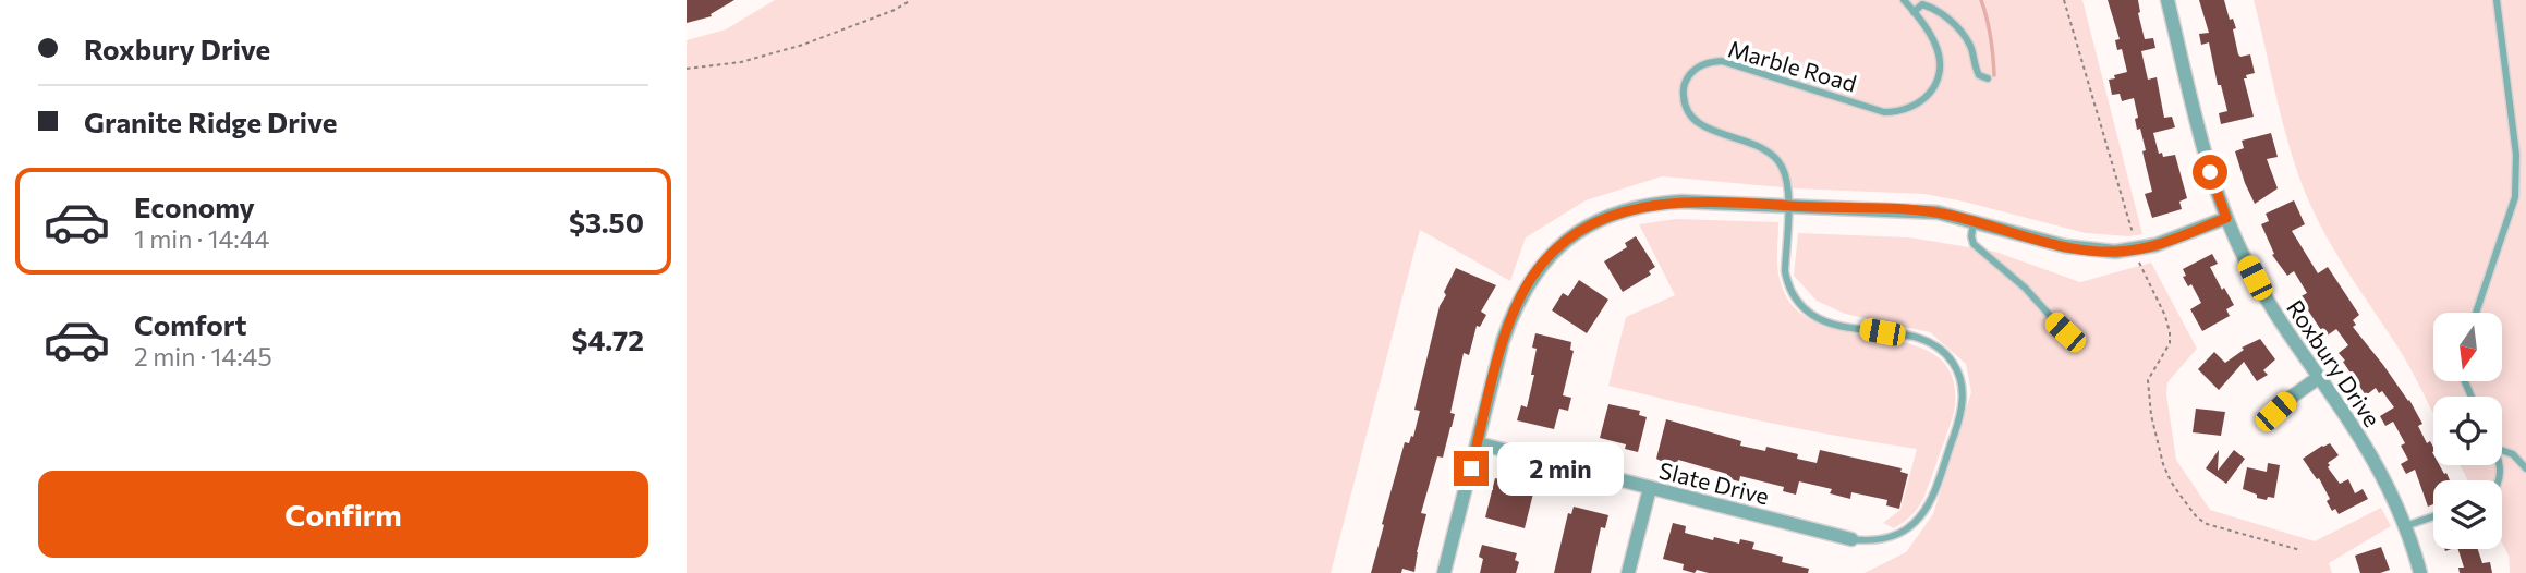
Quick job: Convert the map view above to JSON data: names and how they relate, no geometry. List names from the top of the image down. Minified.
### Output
{"streets":{"street":["Roxbury Drive","Slate Drive"],"lane":["Marble Road"]},"crossings":[["Marble Road","Slate Drive"]],"north":"bottom","page":{"banner":["Roxbury Drive","Granite Ridge Drive"],"list":[{"name":"Economy","note":"1 min · 14:44","value":"$3.50"},{"name":"Comfort","note":"2 min · 14:45","value":"$4.72"}],"bubble":"2 min","buttons":"Confirm"}}
